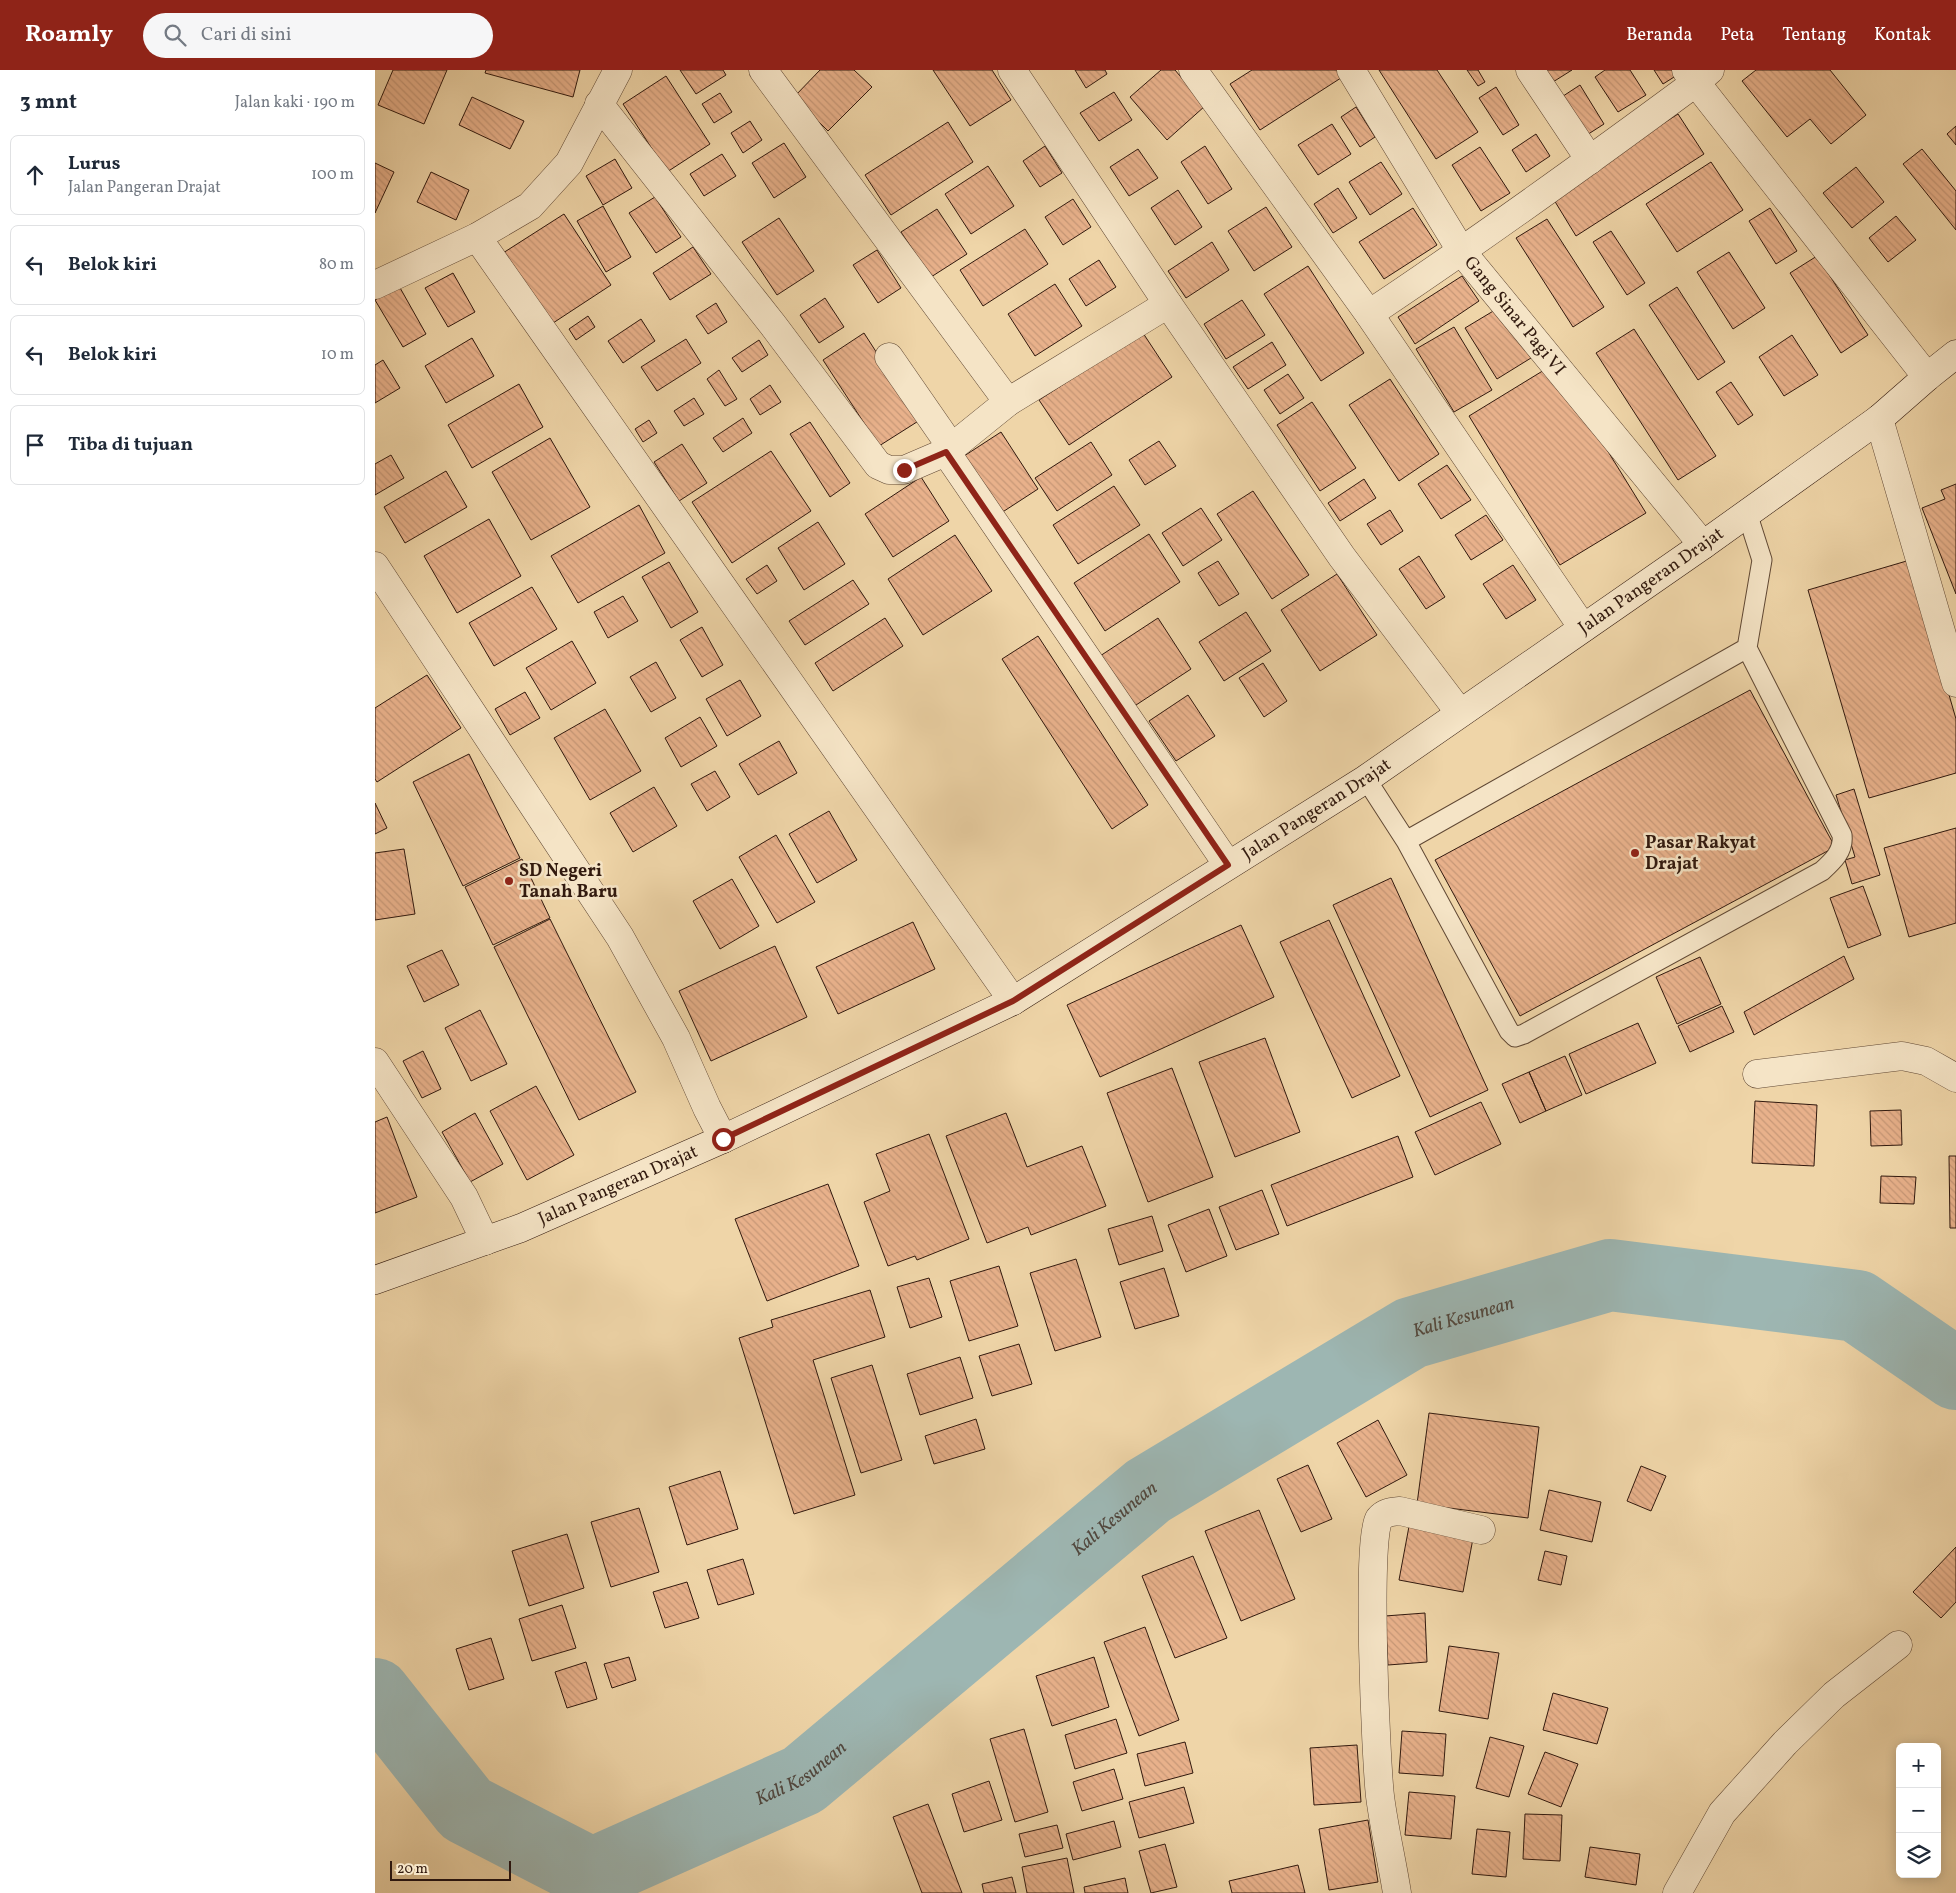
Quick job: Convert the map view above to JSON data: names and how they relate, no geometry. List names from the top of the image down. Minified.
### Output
{"streets":{"street":["Gang Sinar Pagi VI","Jalan Pangeran Drajat"]},"crossings":[["Gang Sinar Pagi VI","Jalan Pangeran Drajat"]],"water":["Kali Kesunean"],"places":["Pasar Rakyat Drajat","SD Negeri Tanah Baru"],"scale_bar":"20 m","page":{"header":"Roamly","search":"Cari di sini","nav":["Beranda","Peta","Tentang","Kontak"],"heading":["3 mnt","Jalan kaki · 190 m"],"list":[["Lurus","Jalan Pangeran Drajat","100 m"],["Belok kiri","80 m"],["Belok kiri","10 m"],"Tiba di tujuan"],"map_buttons":["+","−"],"scale":"20 m"}}
